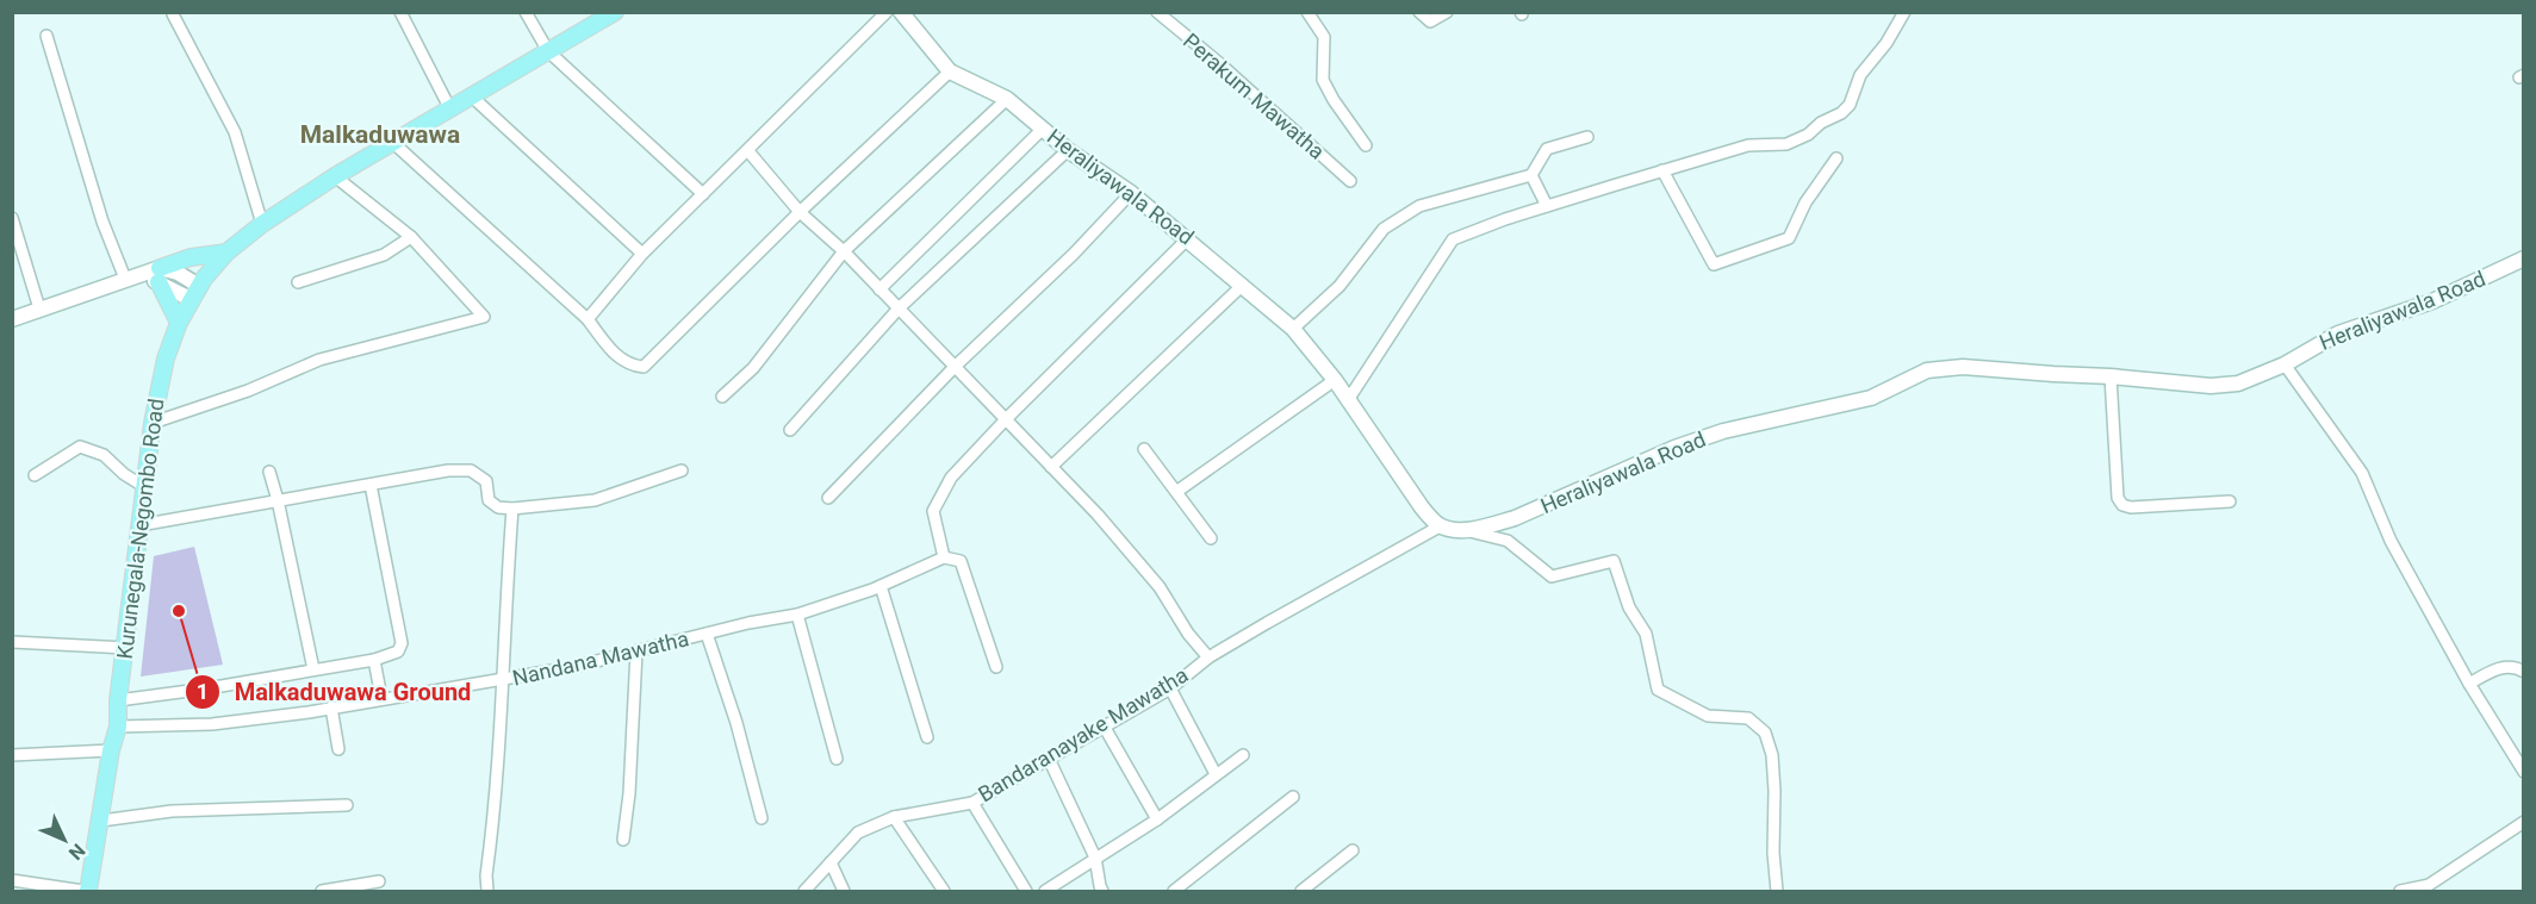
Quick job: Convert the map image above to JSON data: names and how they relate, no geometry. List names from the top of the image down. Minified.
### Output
{"streets":{"main road":["Kurunegala-Negombo Road"],"street":["Perakum Mawatha","Heraliyawala Road","Nandana Mawatha","Bandaranayake Mawatha"]},"crossings":[["Heraliyawala Road","Bandaranayake Mawatha"],["Kurunegala-Negombo Road","Nandana Mawatha"]],"districts":["Malkaduwawa"],"places":["Malkaduwawa Ground"],"north":"bottom right"}
